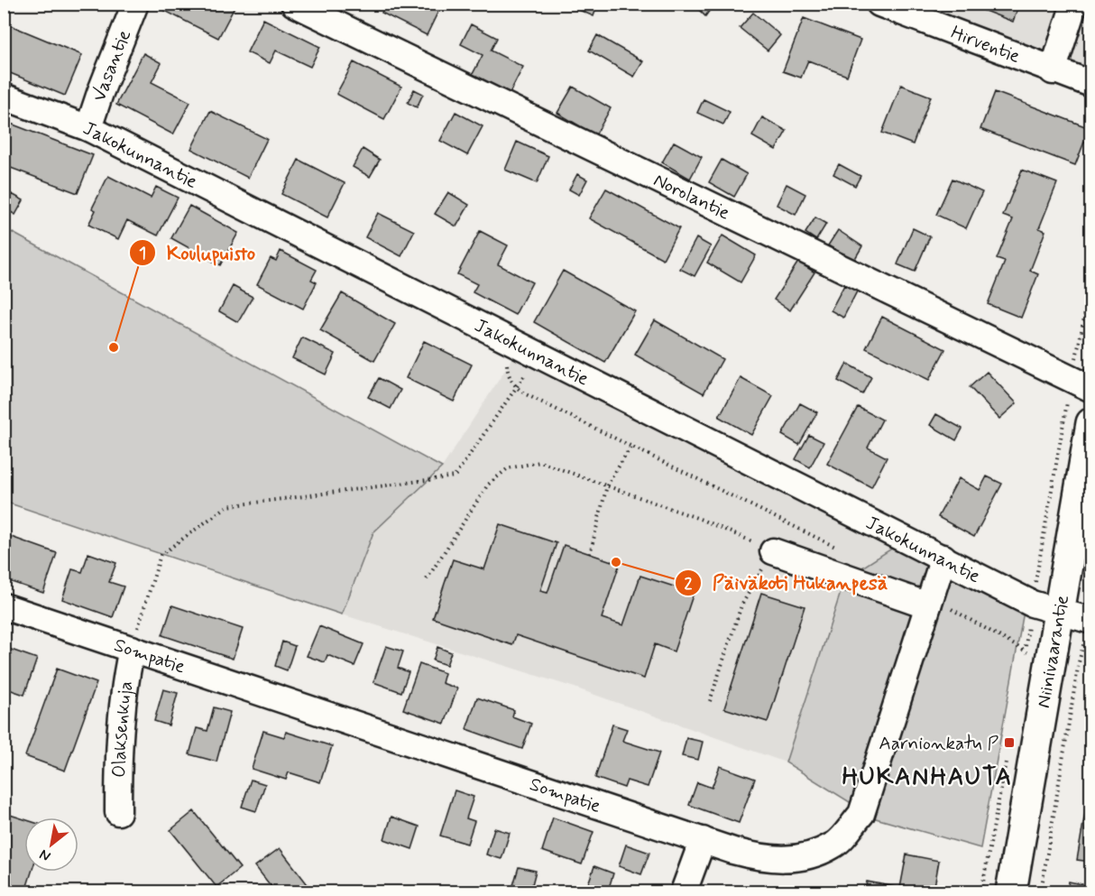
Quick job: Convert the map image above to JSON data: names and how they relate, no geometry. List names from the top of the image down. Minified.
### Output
{"streets":{"main road":["Niinivaarantie"],"street":["Hirventie","Vasantie","Jakokunnantie","Norolantie","Sompatie","Olaksenkuja"]},"crossings":[["Vasantie","Jakokunnantie"],["Jakokunnantie","Niinivaarantie"],["Jakokunnantie","Sompatie"],["Sompatie","Olaksenkuja"]],"districts":["HUKANHAUTA"],"places":{"other":["Koulupuisto","Päiväkoti Hukanpesä"],"transit":["Aarnionkatu P"]},"north":"bottom left"}
